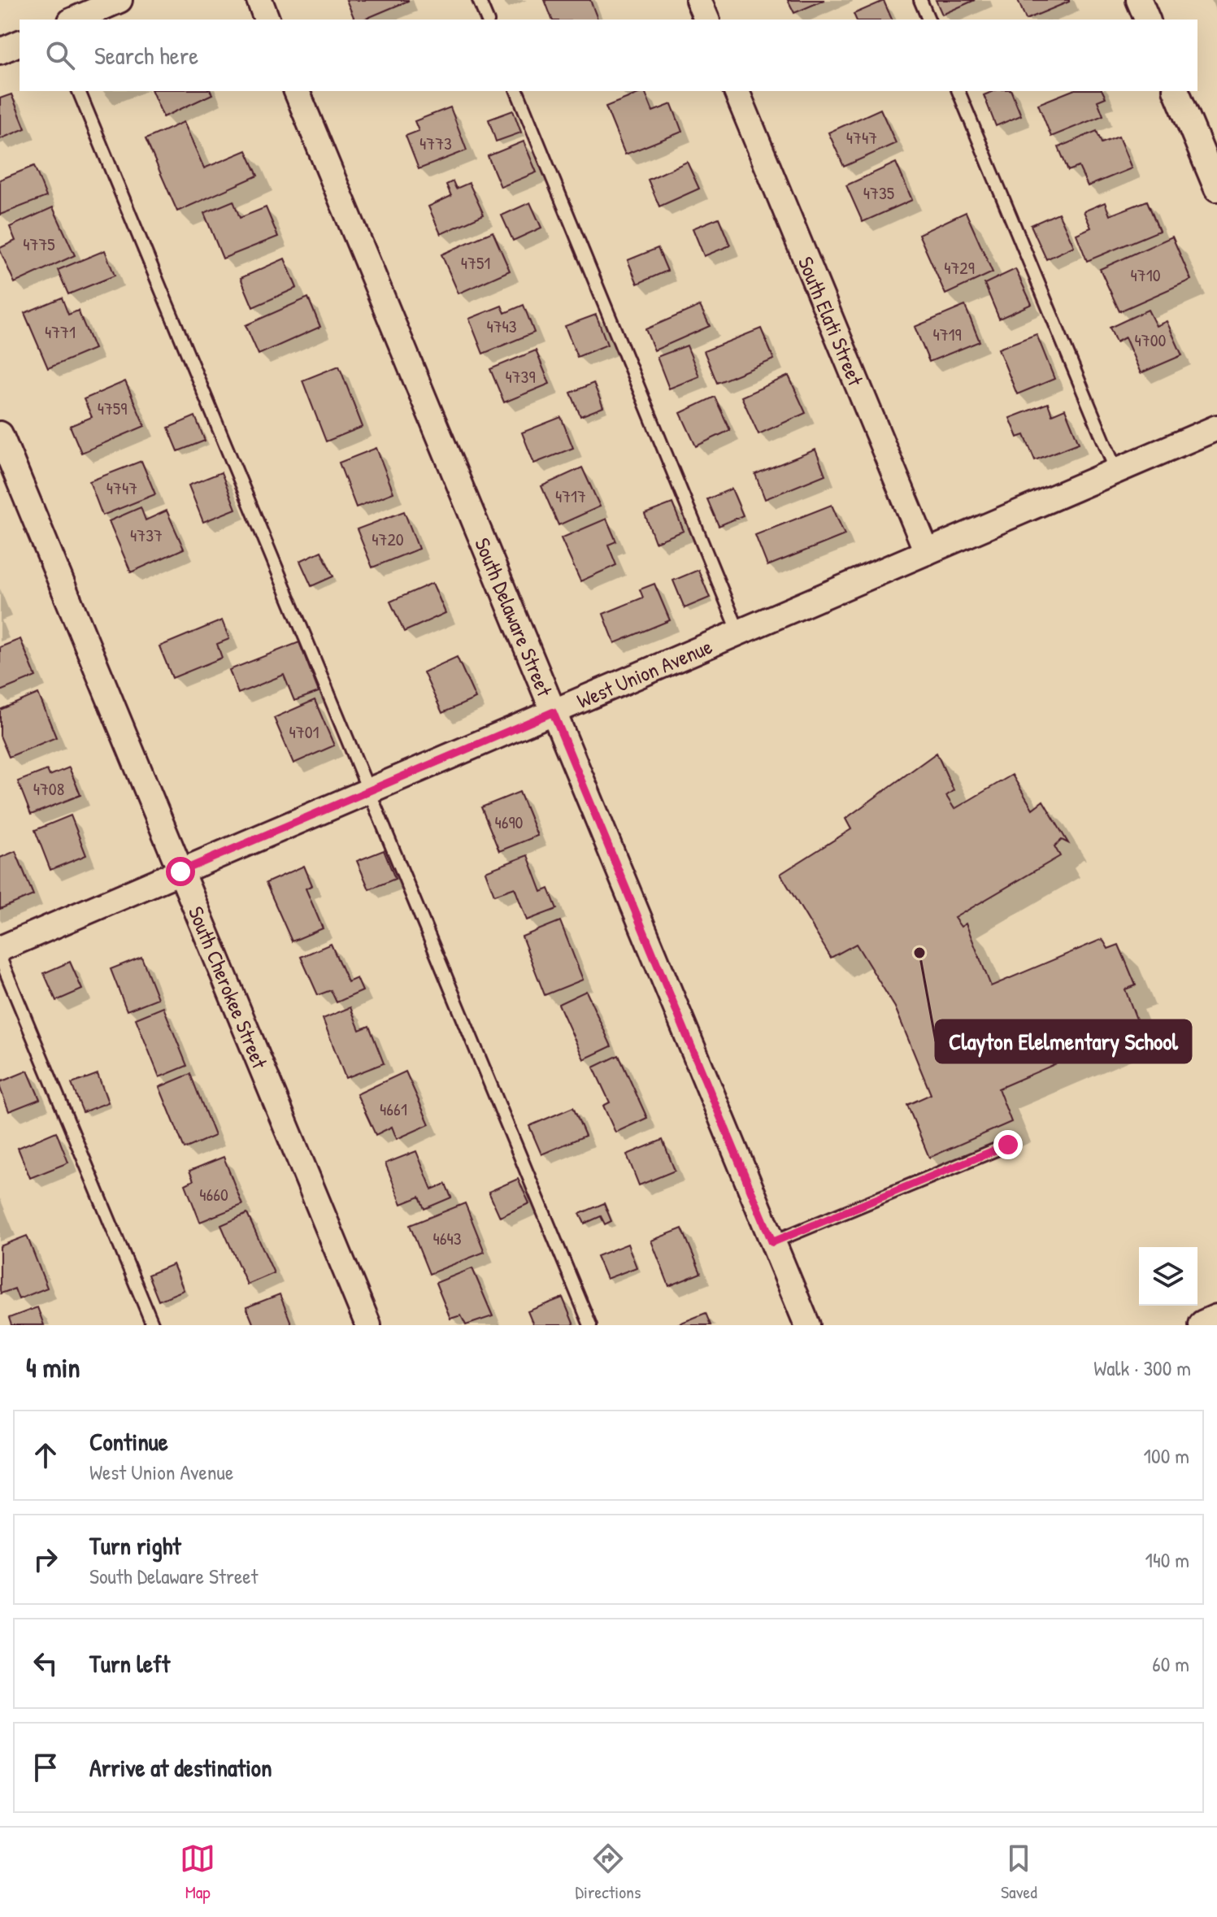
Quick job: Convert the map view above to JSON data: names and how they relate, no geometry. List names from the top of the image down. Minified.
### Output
{"streets":{"street":["South Elati Street","South Delaware Street","West Union Avenue","South Cherokee Street"]},"crossings":[["South Elati Street","West Union Avenue"],["South Delaware Street","West Union Avenue"],["West Union Avenue","South Cherokee Street"]],"places":["Clayton Elelmentary School"],"house_numbers":["4747","4773","4735","4775","4751","4729","4710","4743","4771","4719","4700","4739","4759","4747","4717","4737","4720","4701","4708","4690","4661","4660","4643"],"page":{"search":"Search here","heading":["4 min","Walk · 300 m"],"list":[["Continue","West Union Avenue","100 m"],["Turn right","South Delaware Street","140 m"],["Turn left","60 m"],"Arrive at destination"],"nav":["Map","Directions","Saved"]}}
